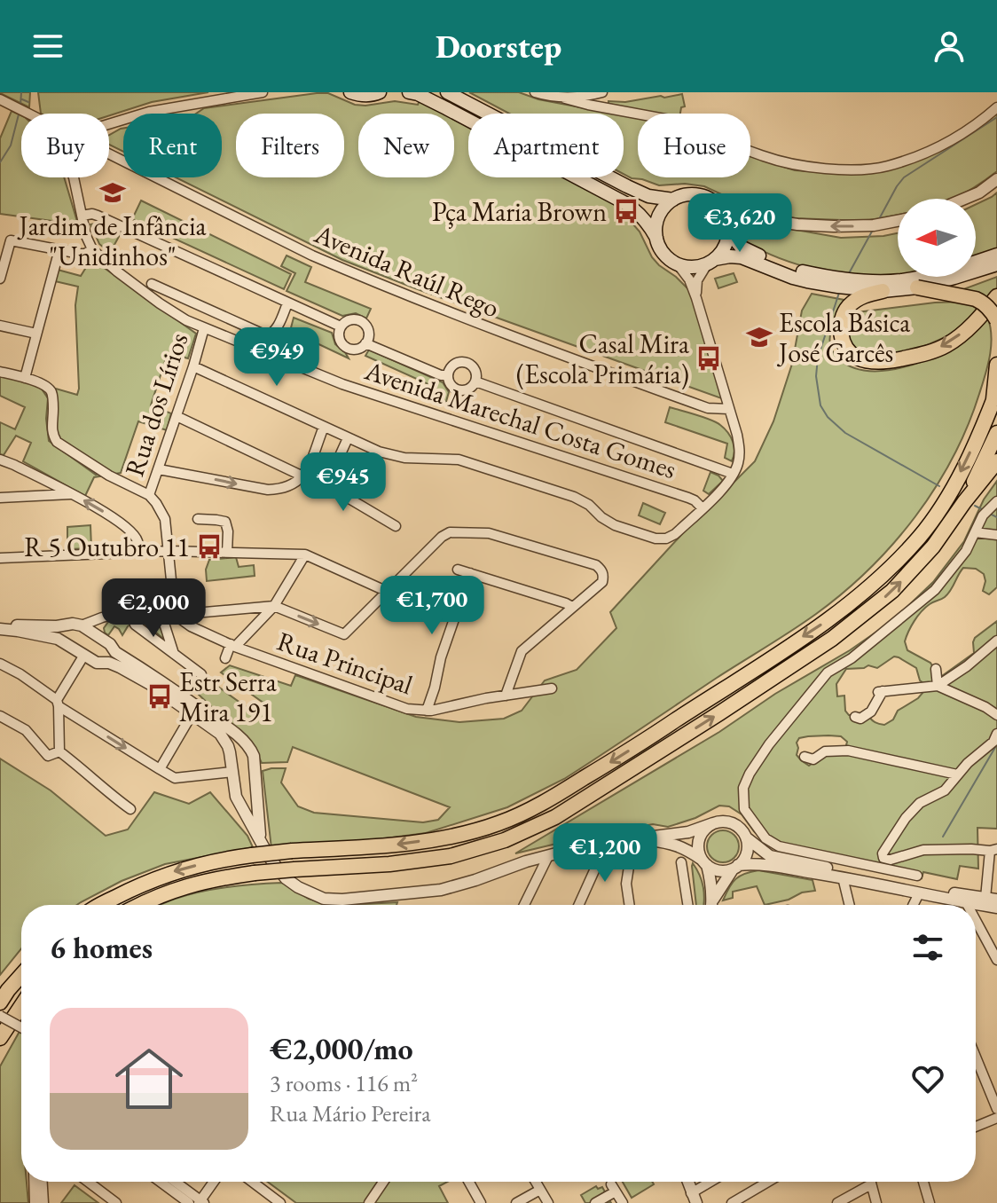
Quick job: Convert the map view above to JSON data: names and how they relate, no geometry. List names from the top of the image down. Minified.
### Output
{"streets":{"street":["Avenida Raúl Rego","Rua dos Lírios","Avenida Marechal Costa Gomes","Rua Principal"]},"crossings":[["Rua dos Lírios","Avenida Marechal Costa Gomes"]],"places":{"school or university":["Jardim de Infância \"Unidinhos\"","Escola Básica José Garcês"],"bus stop":["Pça Maria Brown","Casal Mira (Escola Primária)","R 5 Outubro 11","Estr Serra Mira 191"]},"north":"left","page":{"header":"Doorstep","chip":["Buy","Rent","Filters","New","Apartment","House"],"price":["€3,620","€949","€945","€1,700","€2,000","€1,200"],"heading":"6 homes","list":[{"name":"€2,000/mo","note":"3 rooms · 116 m² · Rua Mário Pereira"}]}}
